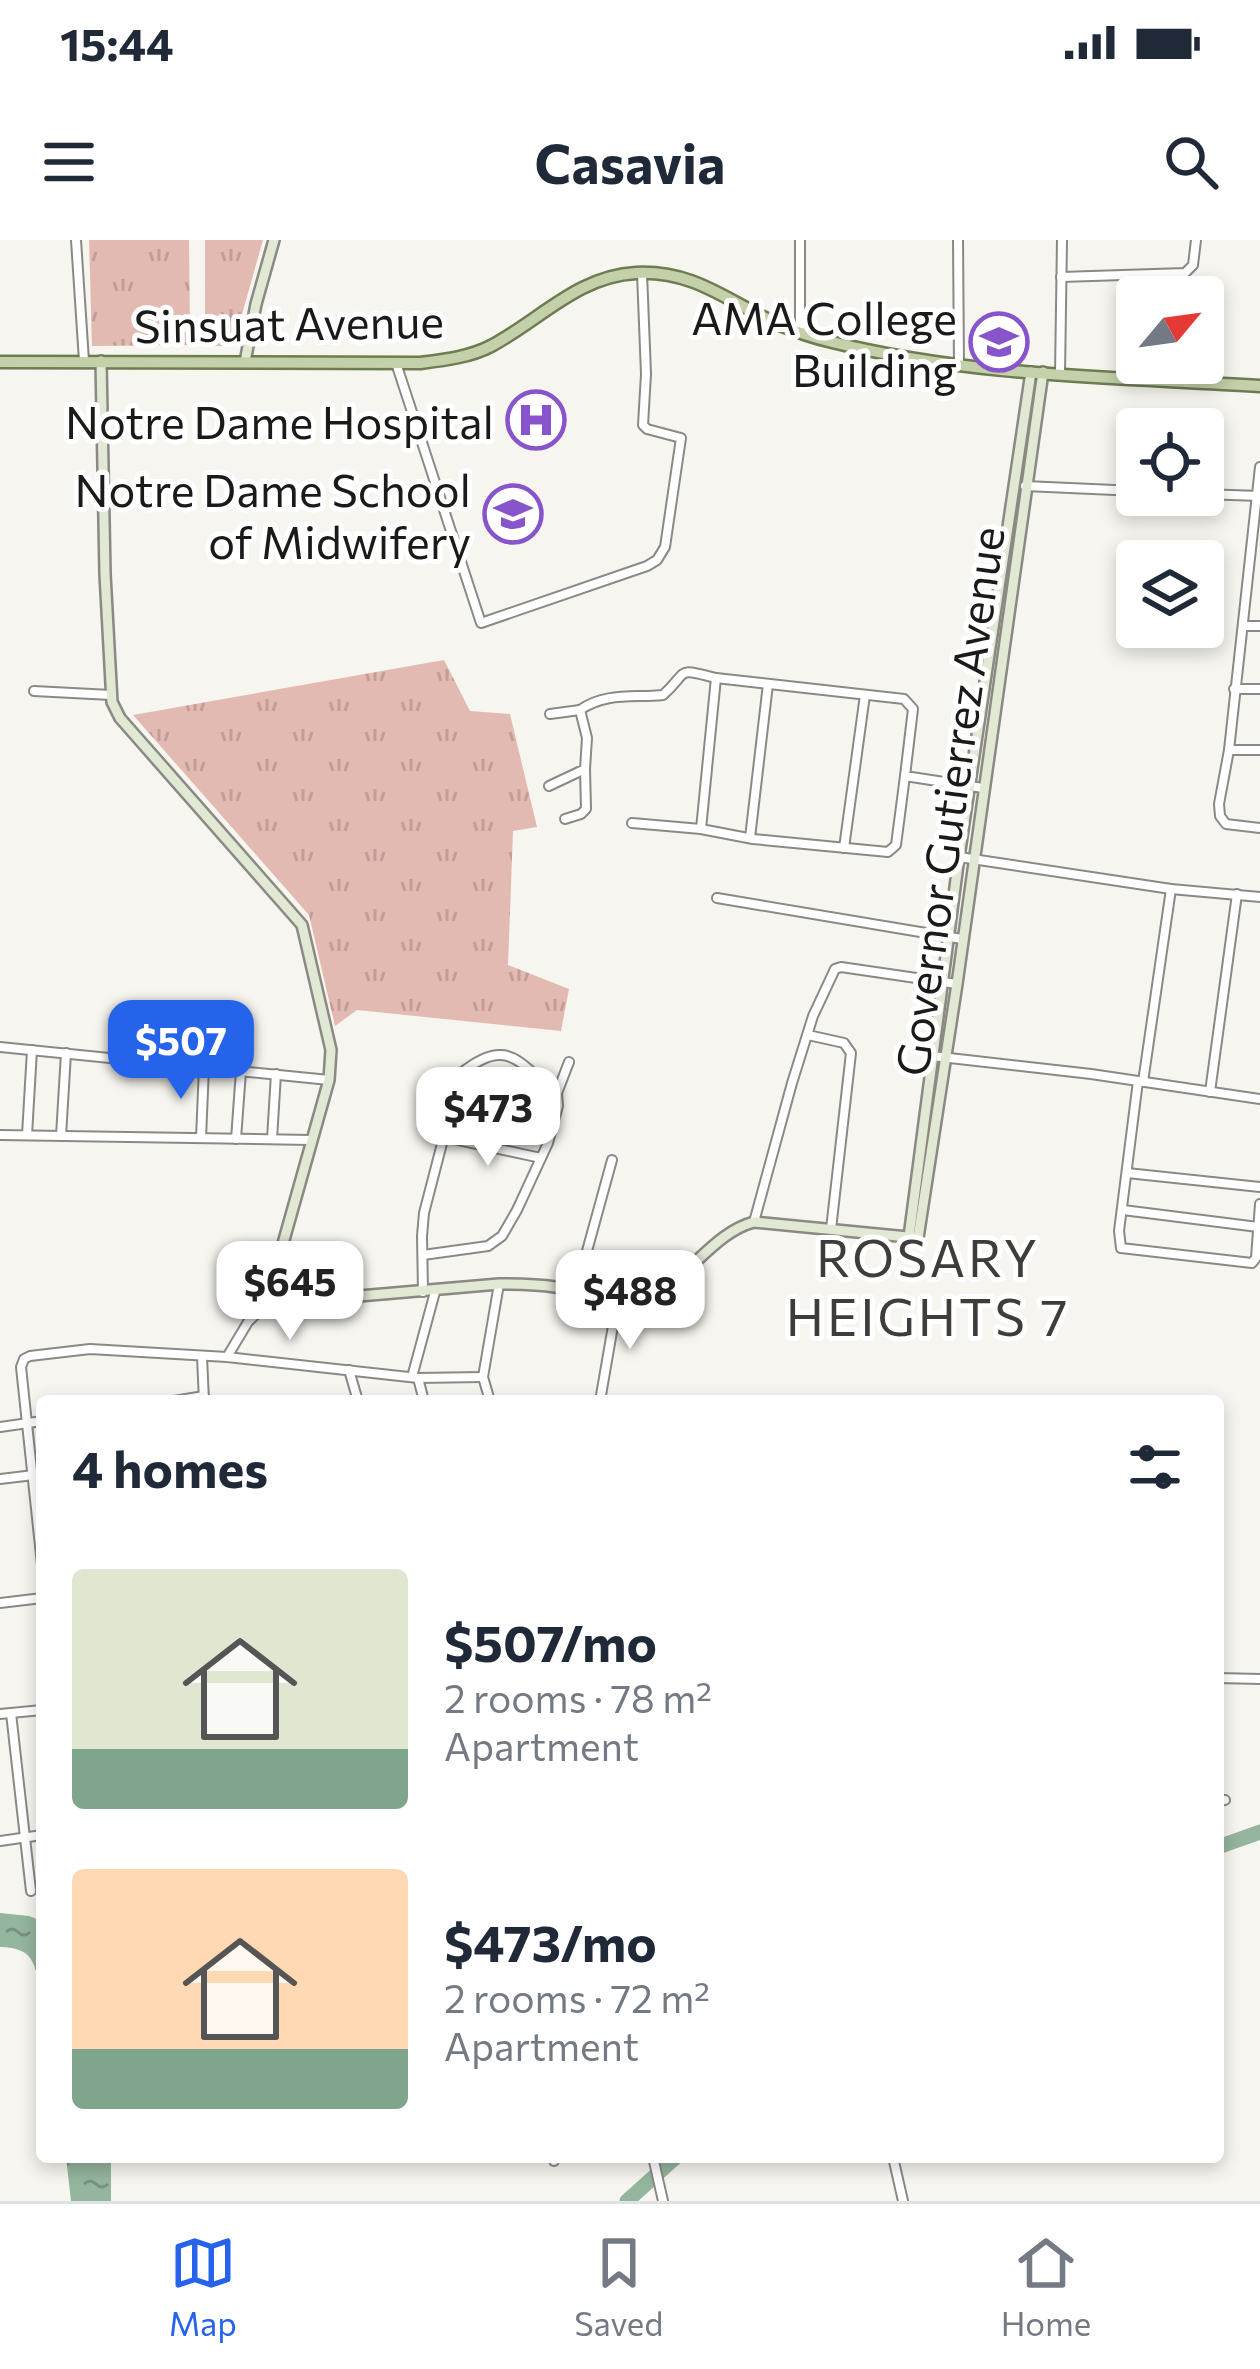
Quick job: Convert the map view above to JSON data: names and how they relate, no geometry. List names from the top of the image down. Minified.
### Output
{"streets":{"main road":["Sinsuat Avenue"],"street":["Governor Gutierrez Avenue"]},"crossings":[["Sinsuat Avenue","Governor Gutierrez Avenue"]],"districts":["ROSARY HEIGHTS 7"],"places":{"school or university":["AMA College Building","Notre Dame School of Midwifery"],"hospital":["Notre Dame Hospital"]},"north":"top right","page":{"status":"15:44","header":"Casavia","price":["$507","$473","$645","$488"],"heading":"4 homes","list":[{"name":"$507/mo","note":"2 rooms · 78 m² · Apartment"},{"name":"$473/mo","note":"2 rooms · 72 m² · Apartment"}],"tabs":["Map","Saved","Home"]}}
